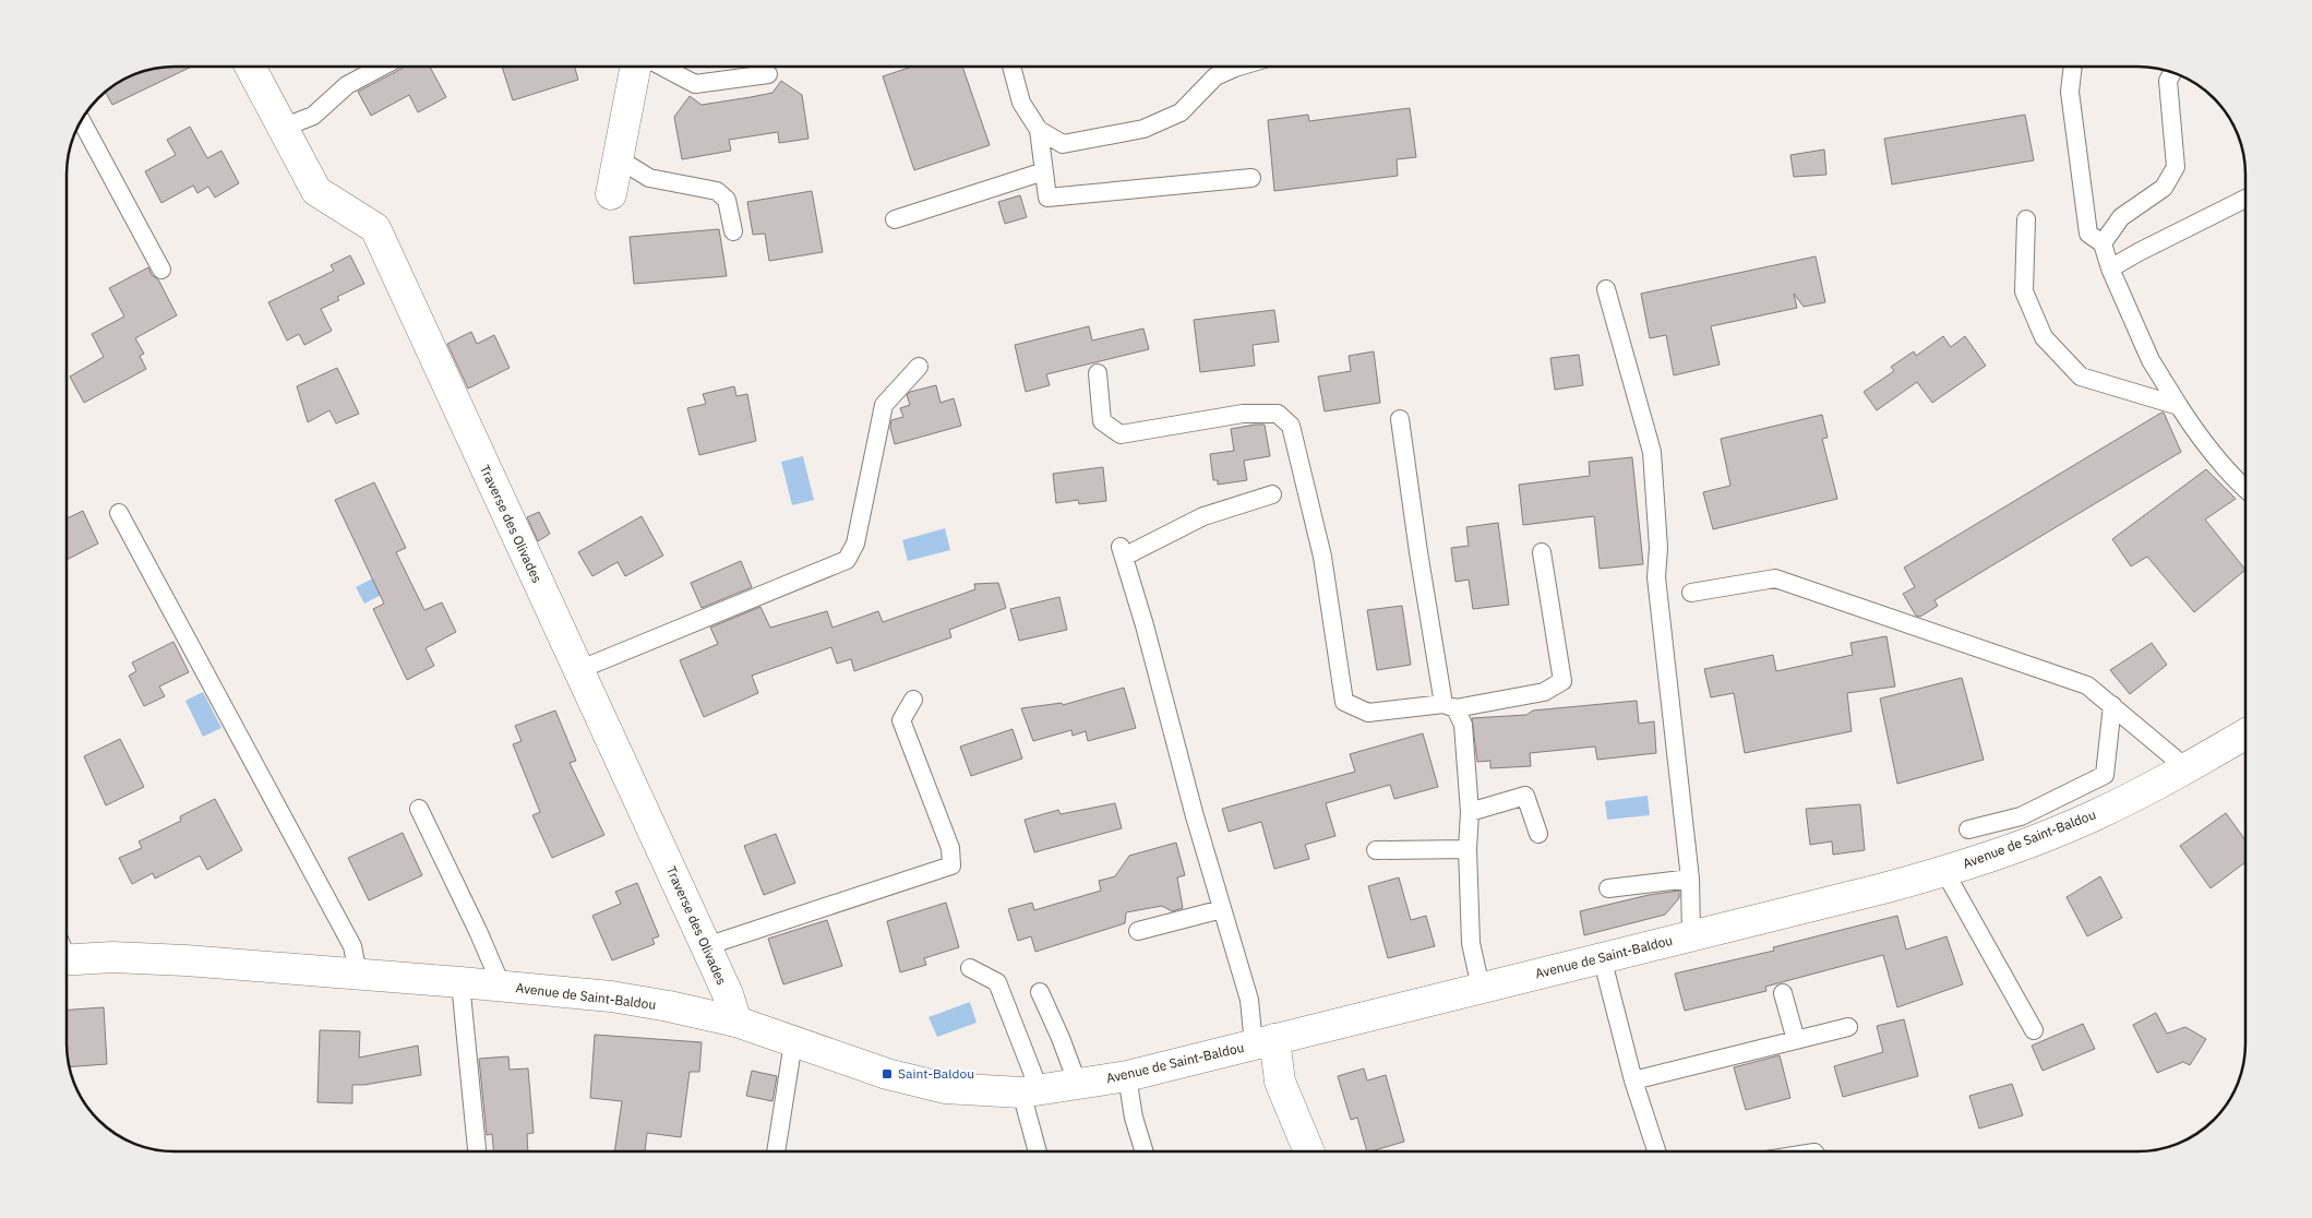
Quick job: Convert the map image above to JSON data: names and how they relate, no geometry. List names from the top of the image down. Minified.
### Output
{"streets":{"street":["Traverse des Olivades","Avenue de Saint-Baldou"]},"crossings":[["Traverse des Olivades","Avenue de Saint-Baldou"]],"places":{"transit":["Saint-Baldou"]}}
